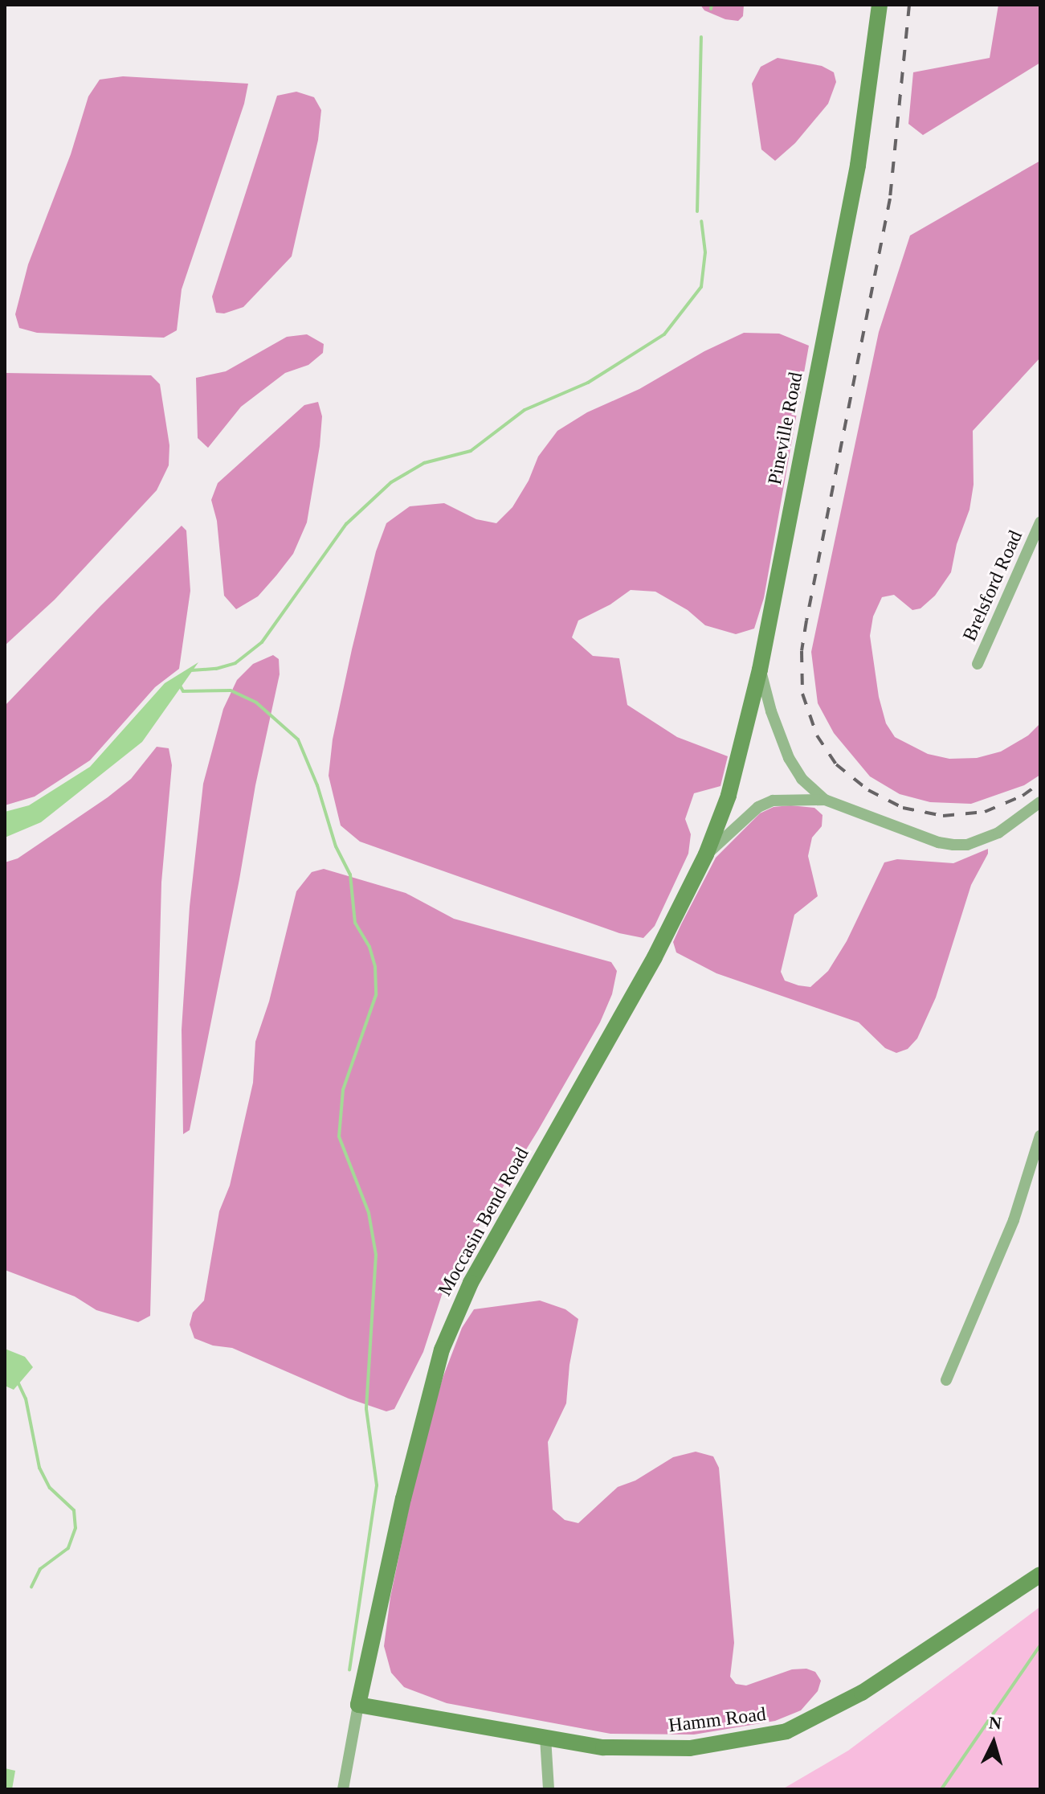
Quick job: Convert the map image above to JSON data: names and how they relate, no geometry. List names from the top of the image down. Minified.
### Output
{"streets":{"main road":["Pineville Road","Moccasin Bend Road","Hamm Road"],"street":["Brelsford Road"]},"crossings":[["Pineville Road","Moccasin Bend Road"],["Moccasin Bend Road","Hamm Road"]],"north":"top"}
